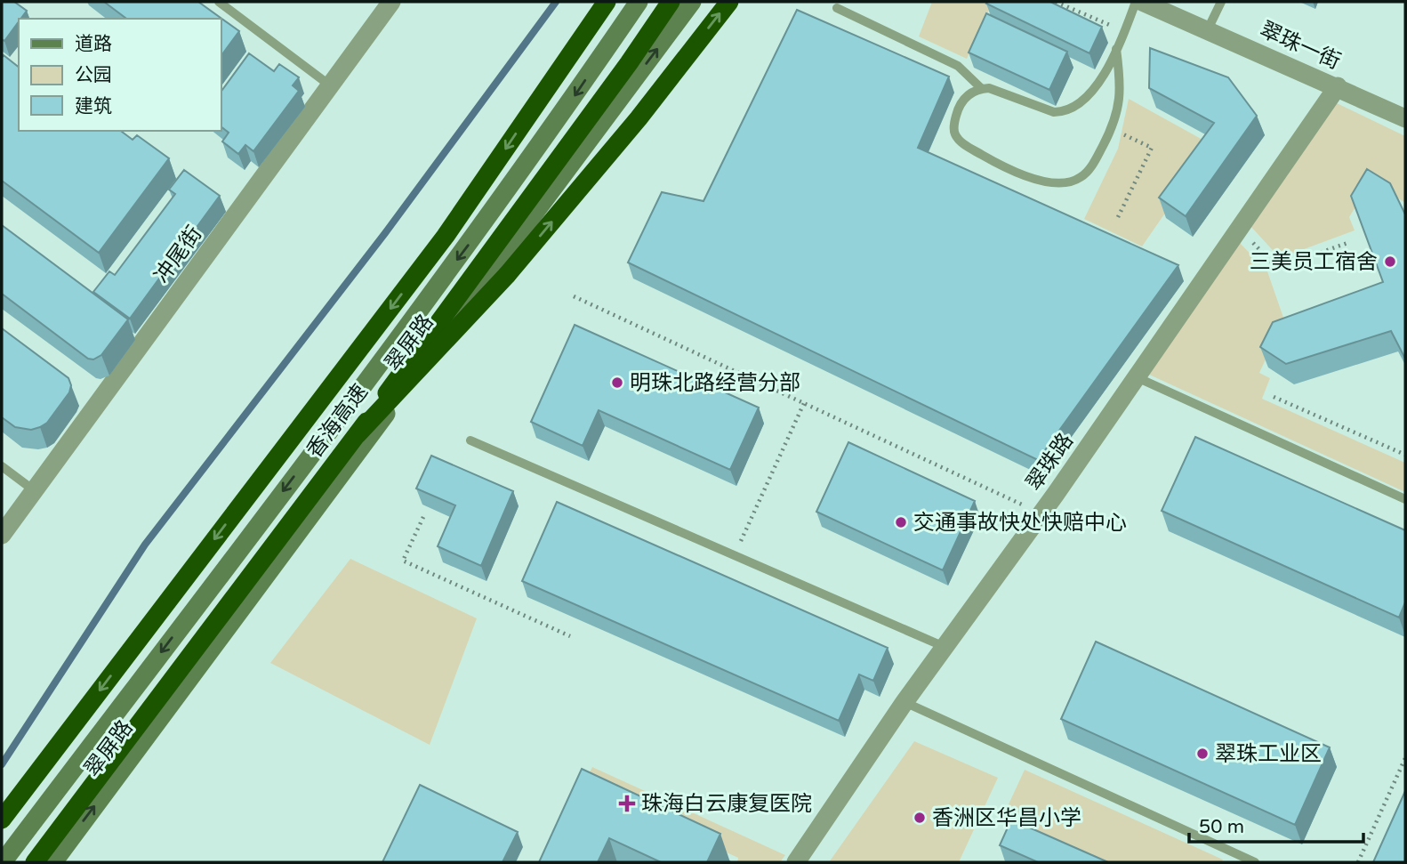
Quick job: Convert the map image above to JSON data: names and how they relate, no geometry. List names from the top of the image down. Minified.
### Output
{"streets":{"highway":["香海高速"],"main road":["翠屏路"],"street":["翠珠一街","冲尾街","翠珠路"]},"crossings":[["翠珠一街","翠珠路"]],"places":{"other":["三美员工宿舍","明珠北路经营分部","交通事故快处快赔中心","翠珠工业区","香洲区华昌小学"],"health":["珠海白云康复医院"]},"legend":["道路","公园","建筑"],"scale_bar":"50 m"}
